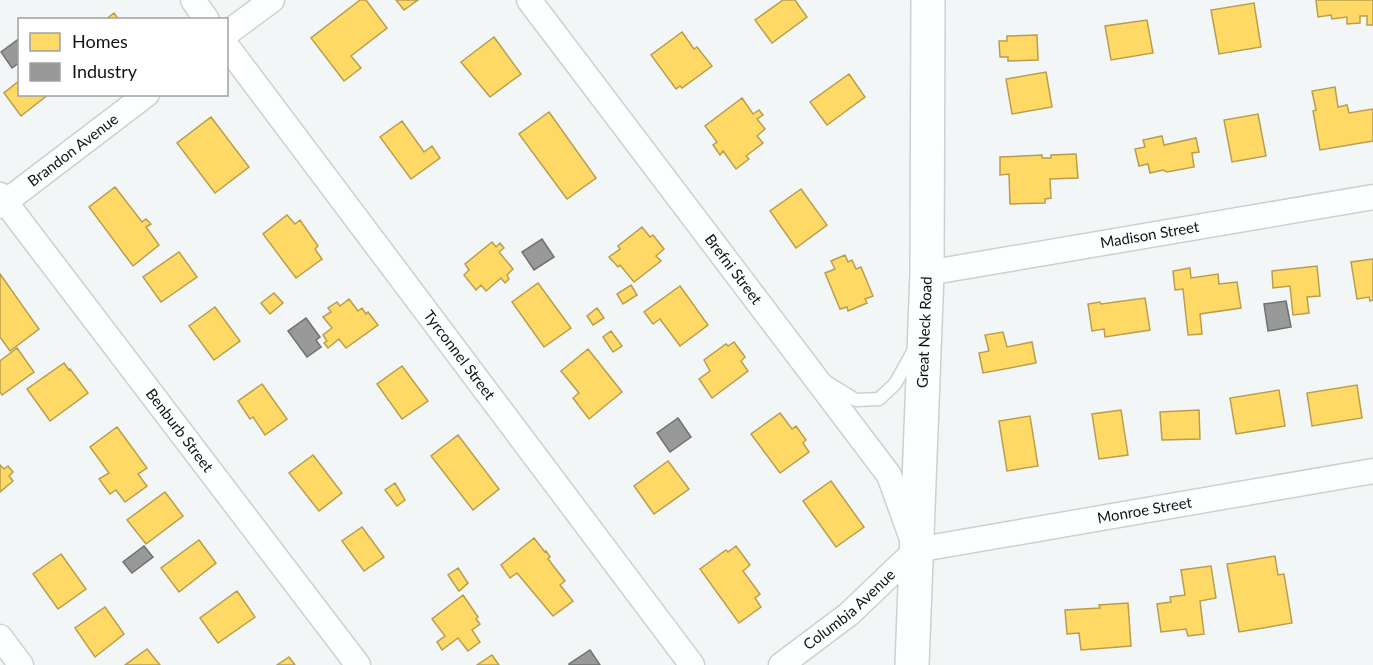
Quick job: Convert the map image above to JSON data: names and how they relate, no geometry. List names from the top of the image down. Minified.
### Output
{"streets":{"main road":["Great Neck Road"],"street":["Brandon Avenue","Madison Street","Brefni Street","Tyrconnel Street","Benburb Street","Monroe Street","Columbia Avenue"]},"crossings":[["Brandon Avenue","Benburb Street"],["Madison Street","Great Neck Road"],["Brefni Street","Great Neck Road"],["Brefni Street","Monroe Street"],["Brefni Street","Columbia Avenue"],["Great Neck Road","Monroe Street"],["Great Neck Road","Columbia Avenue"],["Monroe Street","Columbia Avenue"]],"legend":["Homes","Industry"]}
